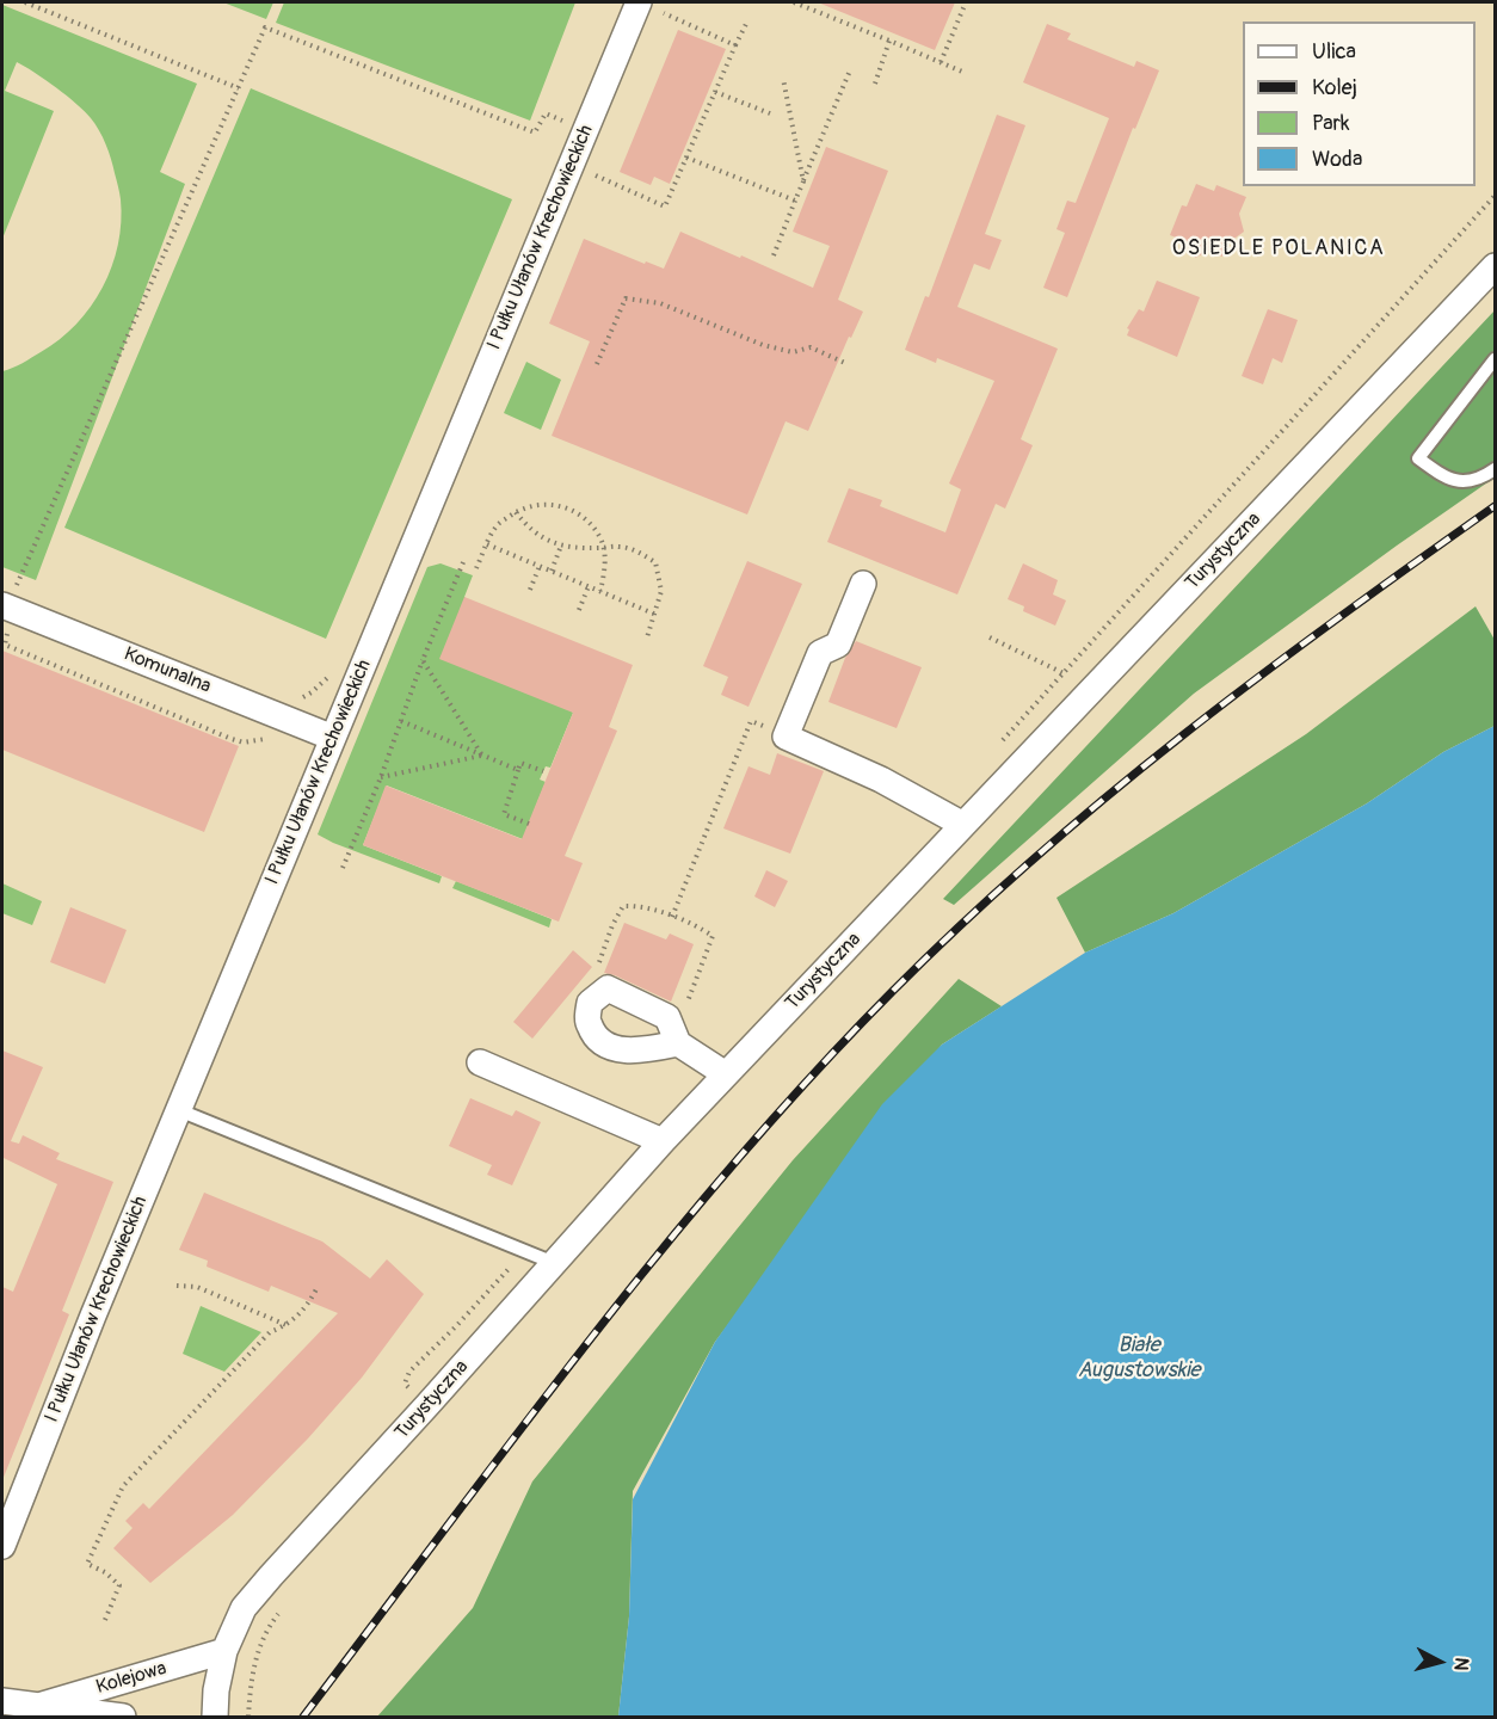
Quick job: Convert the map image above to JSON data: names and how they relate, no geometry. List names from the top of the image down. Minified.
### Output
{"streets":{"street":["I Pułku Ułanów Krechowieckich","Turystyczna","Komunalna","Kolejowa"]},"crossings":[["I Pułku Ułanów Krechowieckich","Komunalna"],["Turystyczna","Kolejowa"]],"districts":["OSIEDLE POLANICA"],"water":["Białe Augustowskie"],"legend":["Ulica","Kolej","Park","Woda"],"north":"right"}
